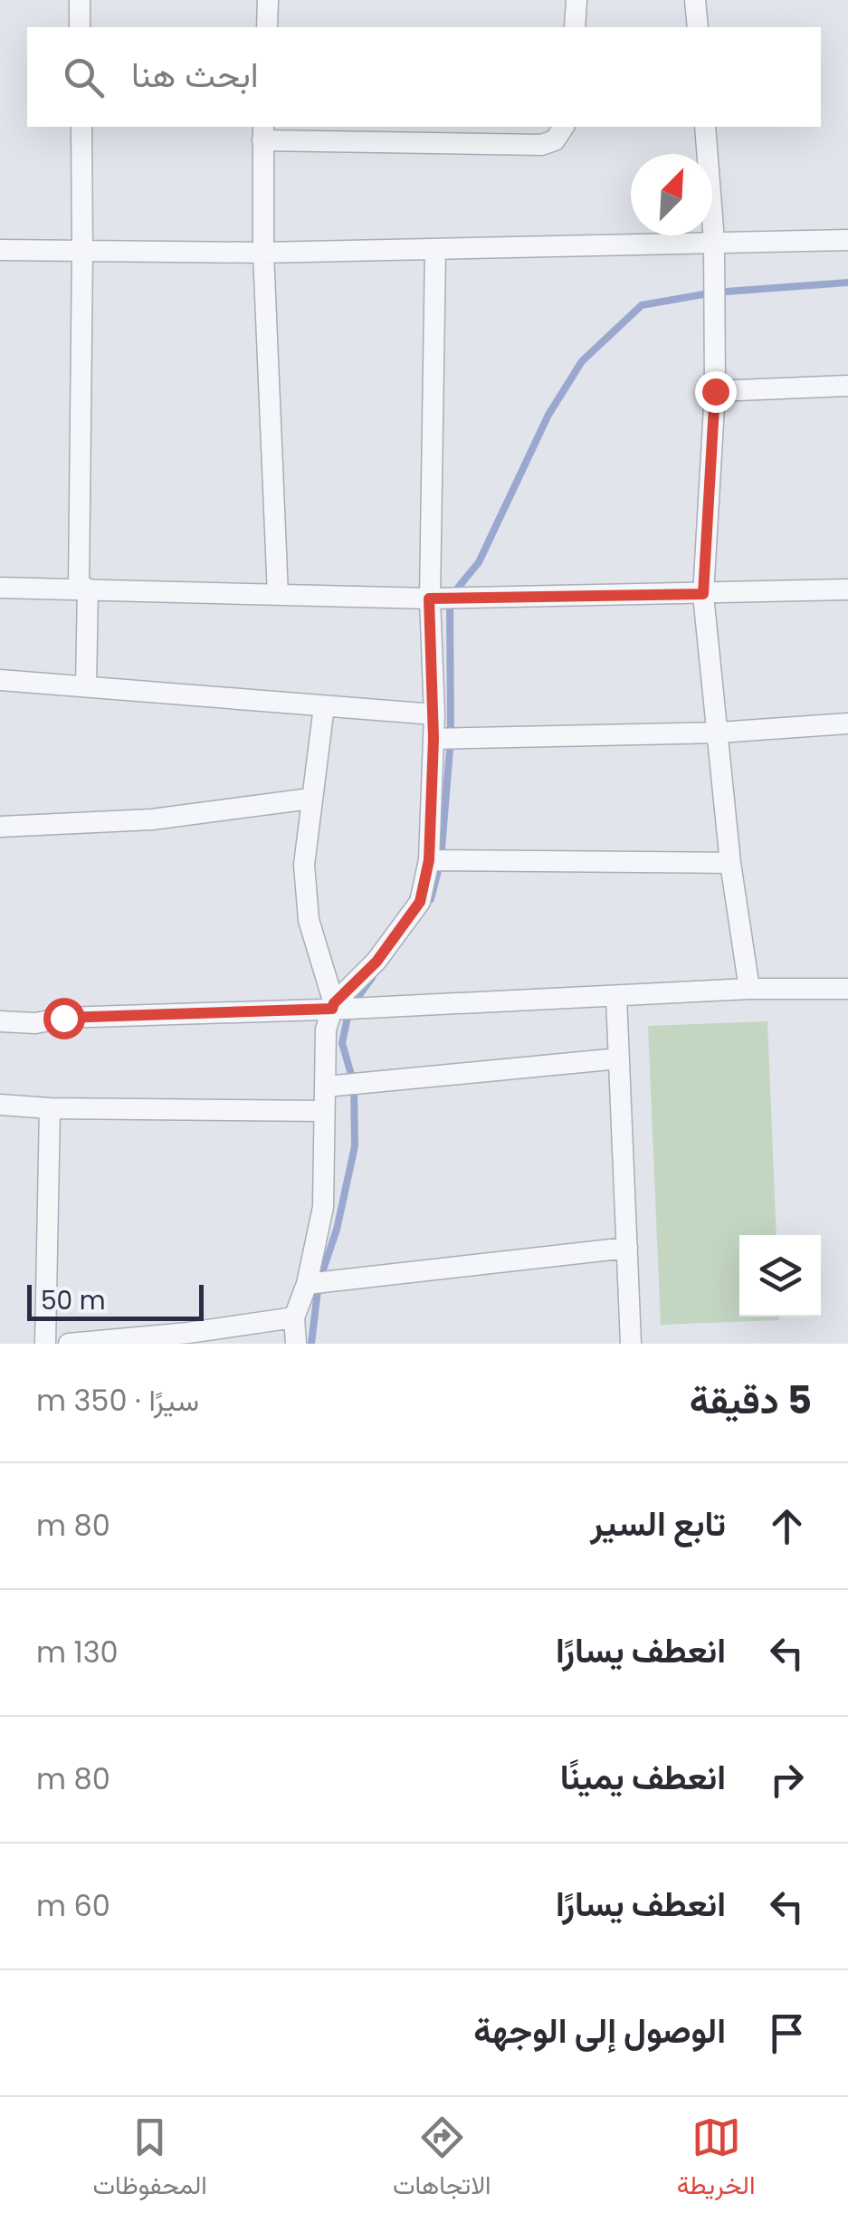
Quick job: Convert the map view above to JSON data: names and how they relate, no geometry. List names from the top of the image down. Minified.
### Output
{"scale_bar":"50 m","north":"top right","page":{"search":"ابحث هنا","scale":"50 m","heading":["5 دقيقة","سيرًا · 350 m"],"list":[["تابع السير","80 m"],["انعطف يسارًا","130 m"],["انعطف يمينًا","80 m"],["انعطف يسارًا","60 m"],"الوصول إلى الوجهة"],"nav":["الخريطة","الاتجاهات","المحفوظات"]}}
